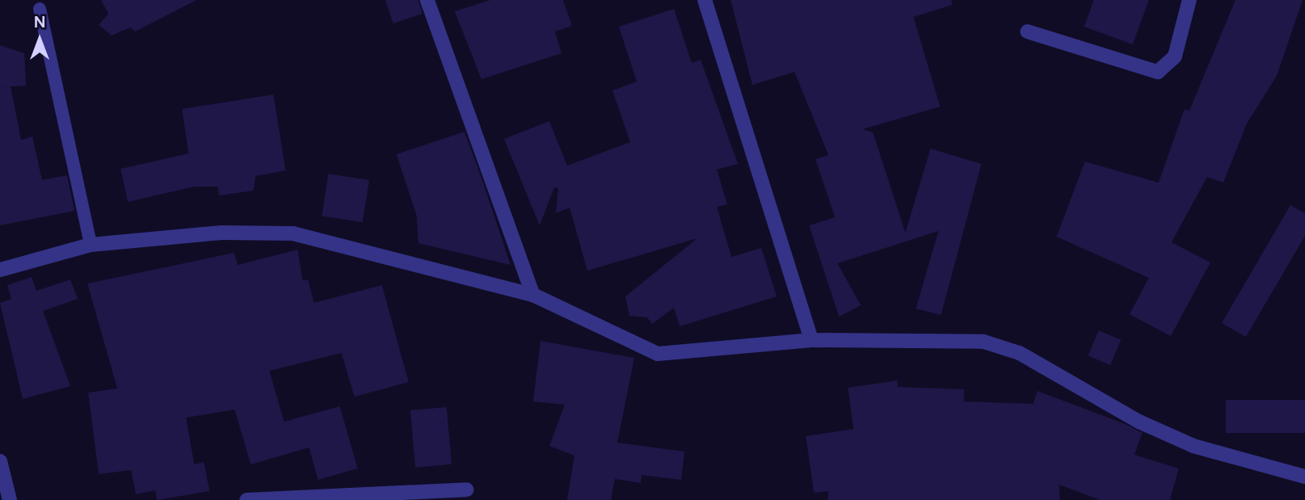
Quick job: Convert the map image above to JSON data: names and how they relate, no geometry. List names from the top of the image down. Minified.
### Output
{"north":"top"}
